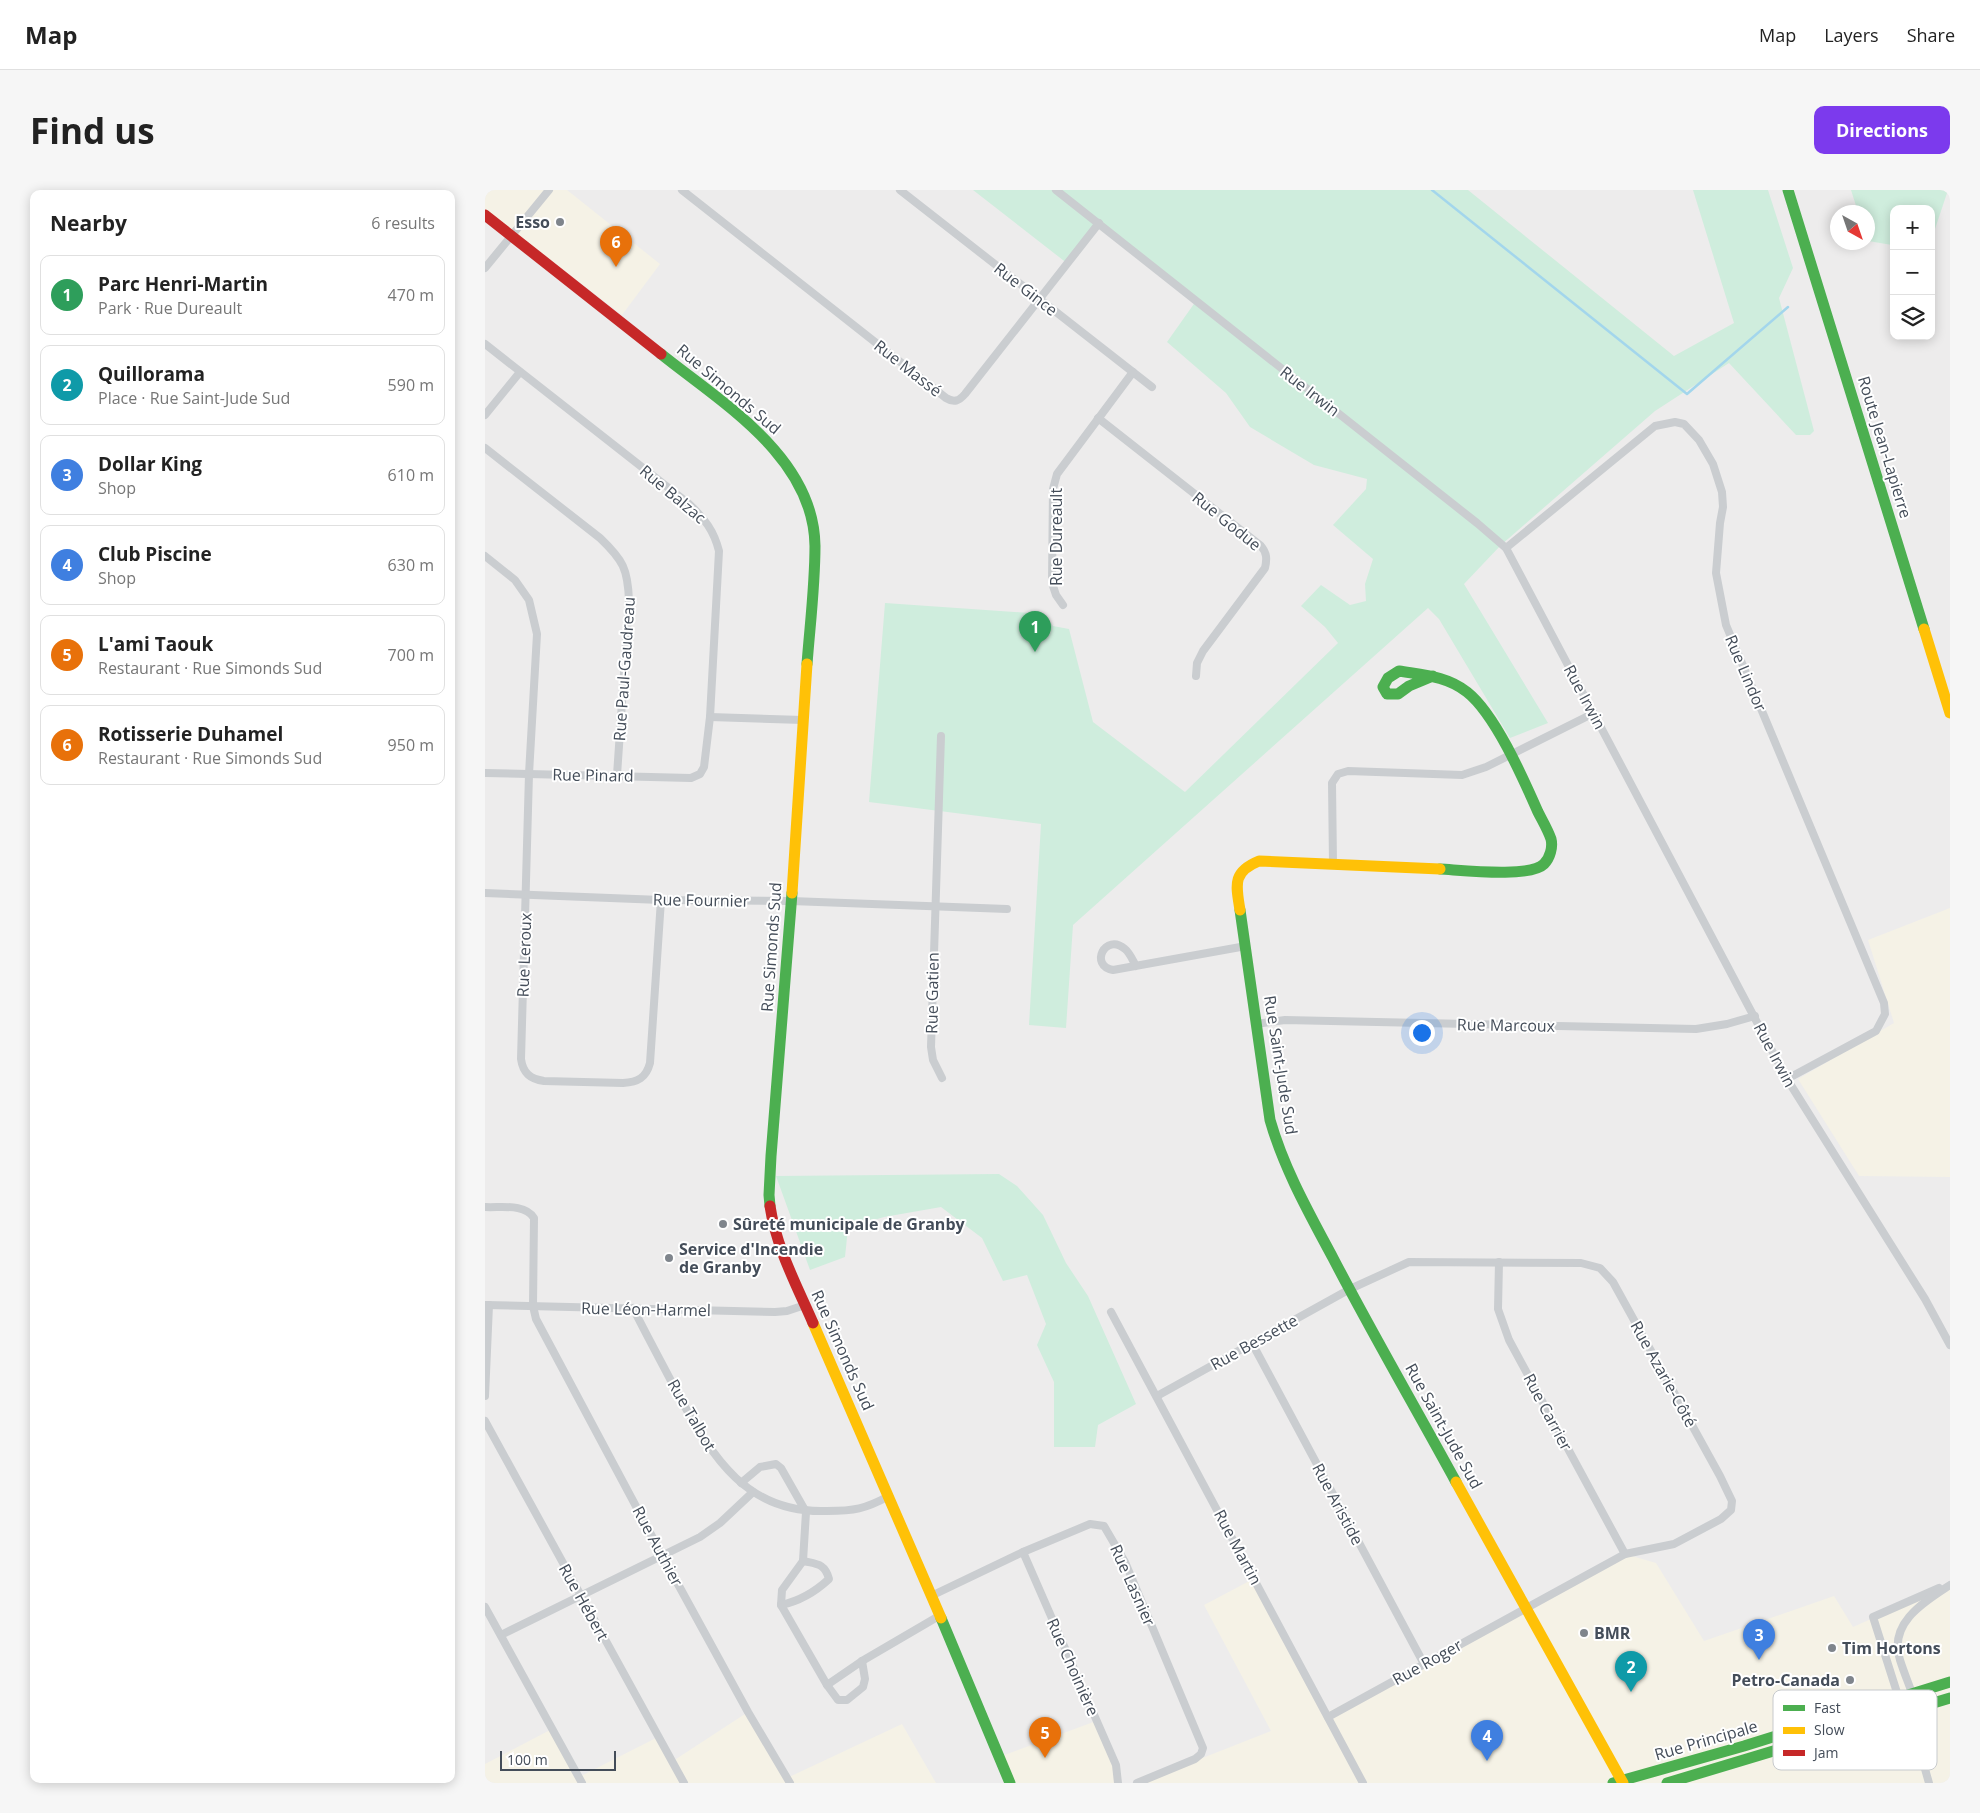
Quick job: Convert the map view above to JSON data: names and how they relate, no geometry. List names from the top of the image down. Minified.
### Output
{"streets":{"main road":["Rue Simonds Sud","Route Jean-Lapierre","Rue Saint-Jude Sud","Rue Principale"],"street":["Rue Gince","Rue Massé","Rue Irwin","Rue Balzac","Rue Godue","Rue Dureault","Rue Paul-Gaudreau","Rue Lindor","Rue Pinard","Rue Fournier","Rue Leroux","Rue Gatien","Rue Marcoux","Rue Léon-Harmel","Rue Bessette","Rue Azarie-Côté","Rue Carrier","Rue Talbot","Rue Aristide","Rue Authier","Rue Martin","Rue Lasnier","Rue Hébert","Rue Roger","Rue Choinière"]},"crossings":[["Rue Gince","Rue Massé"],["Rue Gince","Rue Dureault"],["Rue Massé","Rue Irwin"],["Rue Simonds Sud","Rue Fournier"],["Rue Simonds Sud","Rue Léon-Harmel"],["Rue Simonds Sud","Rue Talbot"],["Rue Simonds Sud","Rue Lasnier"],["Rue Irwin","Rue Lindor"],["Rue Irwin","Rue Marcoux"],["Rue Balzac","Rue Pinard"],["Rue Godue","Rue Dureault"],["Rue Paul-Gaudreau","Rue Pinard"],["Rue Pinard","Rue Leroux"],["Rue Fournier","Rue Leroux"],["Rue Fournier","Rue Gatien"],["Rue Marcoux","Rue Saint-Jude Sud"],["Rue Saint-Jude Sud","Rue Bessette"],["Rue Saint-Jude Sud","Rue Azarie-Côté"],["Rue Saint-Jude Sud","Rue Roger"],["Rue Saint-Jude Sud","Rue Principale"],["Rue Léon-Harmel","Rue Talbot"],["Rue Léon-Harmel","Rue Authier"],["Rue Bessette","Rue Azarie-Côté"],["Rue Bessette","Rue Aristide"],["Rue Bessette","Rue Martin"],["Rue Azarie-Côté","Rue Carrier"],["Rue Azarie-Côté","Rue Roger"],["Rue Aristide","Rue Roger"],["Rue Martin","Rue Roger"],["Rue Lasnier","Rue Choinière"]],"places":["Esso","Sûreté municipale de Granby","Service d'Incendie de Granby","BMR","Tim Hortons","Petro-Canada"],"legend":["Fast","Slow","Jam"],"scale_bar":"100 m","north":"bottom right","page":{"header":"Map","nav":["Map","Layers","Share"],"buttons":"Directions","title":"Find us","heading":["Nearby","6 results"],"map_buttons":["+","−"],"pins":["6","1","3","2","5","4"],"list":[{"mark":"1","name":"Parc Henri-Martin","note":"Park · Rue Dureault","value":"470 m"},{"mark":"2","name":"Quillorama","note":"Place · Rue Saint-Jude Sud","value":"590 m"},{"mark":"3","name":"Dollar King","note":"Shop","value":"610 m"},{"mark":"4","name":"Club Piscine","note":"Shop","value":"630 m"},{"mark":"5","name":"L'ami Taouk","note":"Restaurant · Rue Simonds Sud","value":"700 m"},{"mark":"6","name":"Rotisserie Duhamel","note":"Restaurant · Rue Simonds Sud","value":"950 m"}],"scale":"100 m"}}
